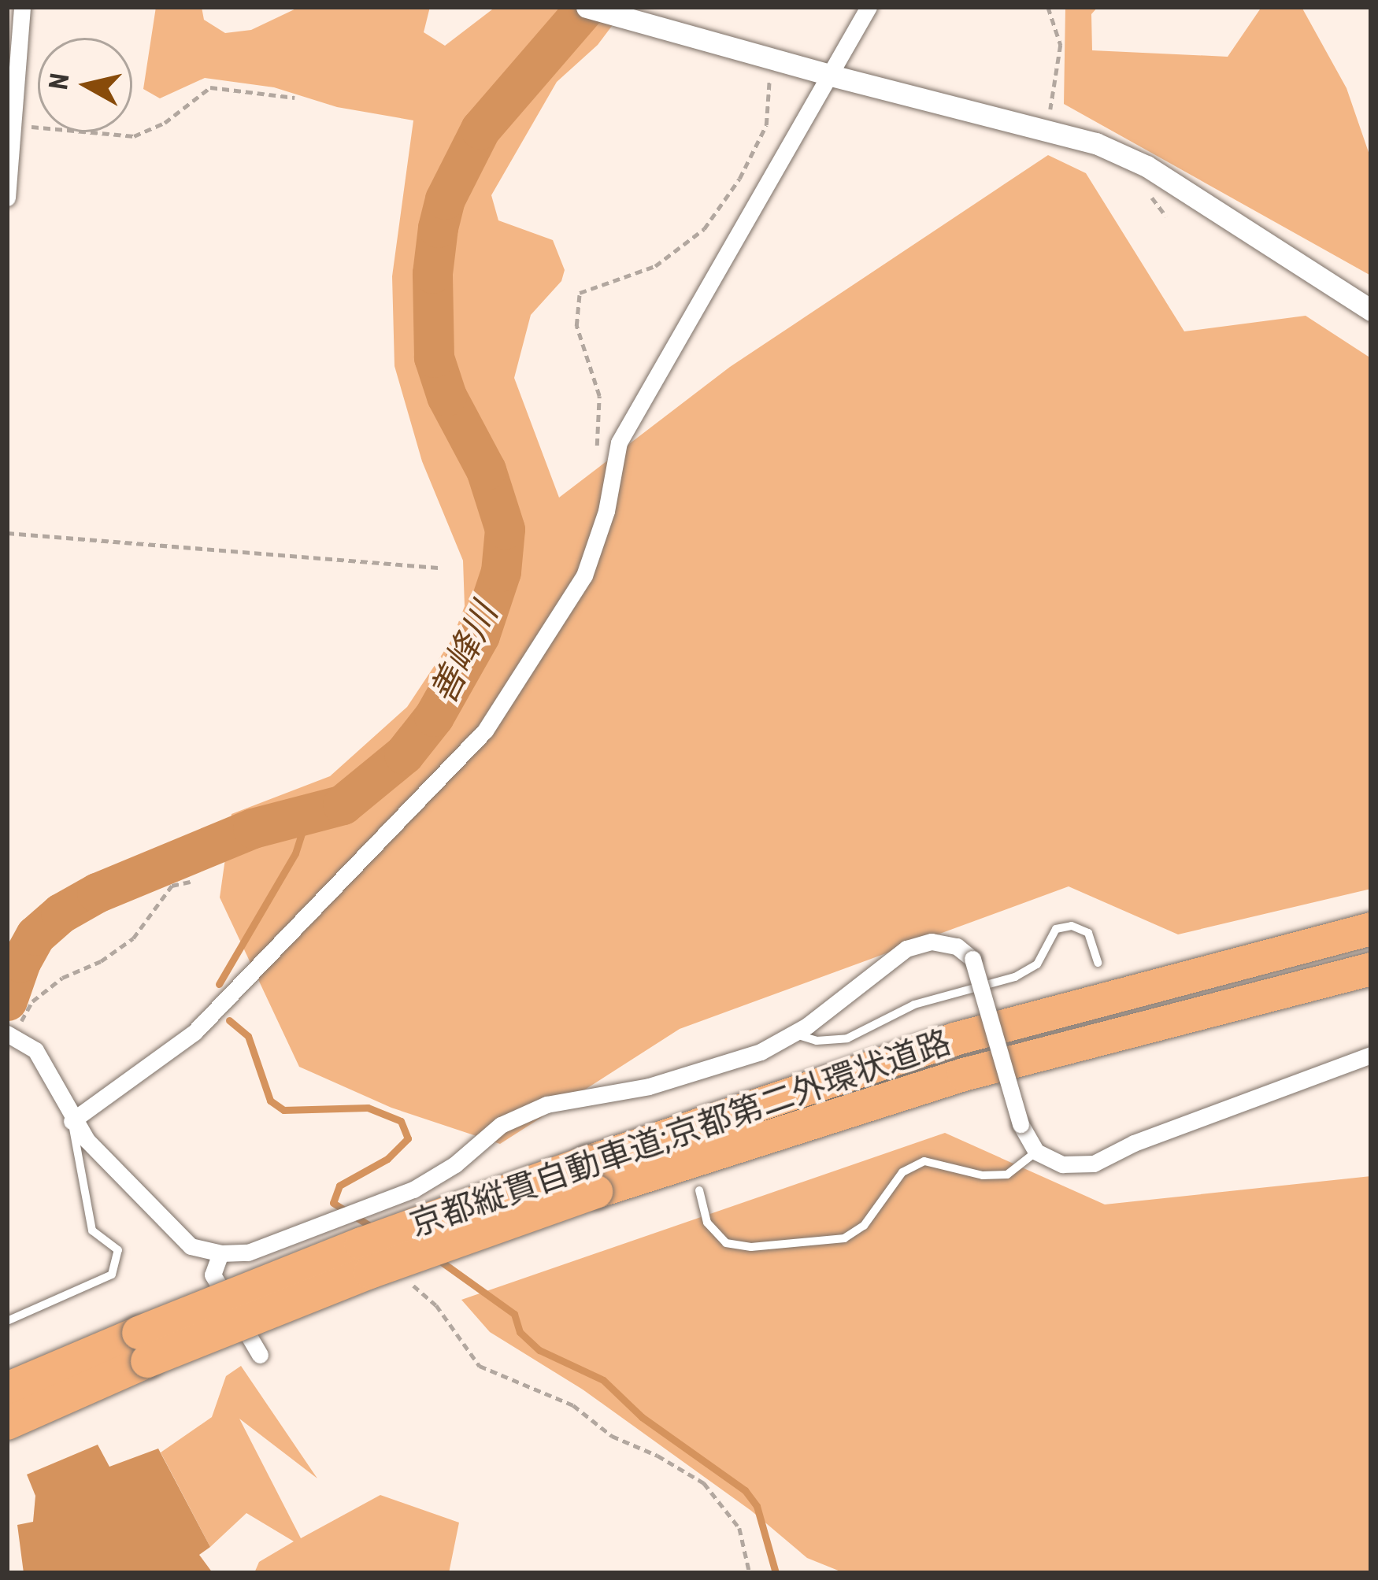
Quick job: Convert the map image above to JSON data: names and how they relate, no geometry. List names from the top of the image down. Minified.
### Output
{"streets":{"highway":["京都縦貫自動車道;京都第二外環状道路"]},"water":["善峰川"],"north":"left"}
